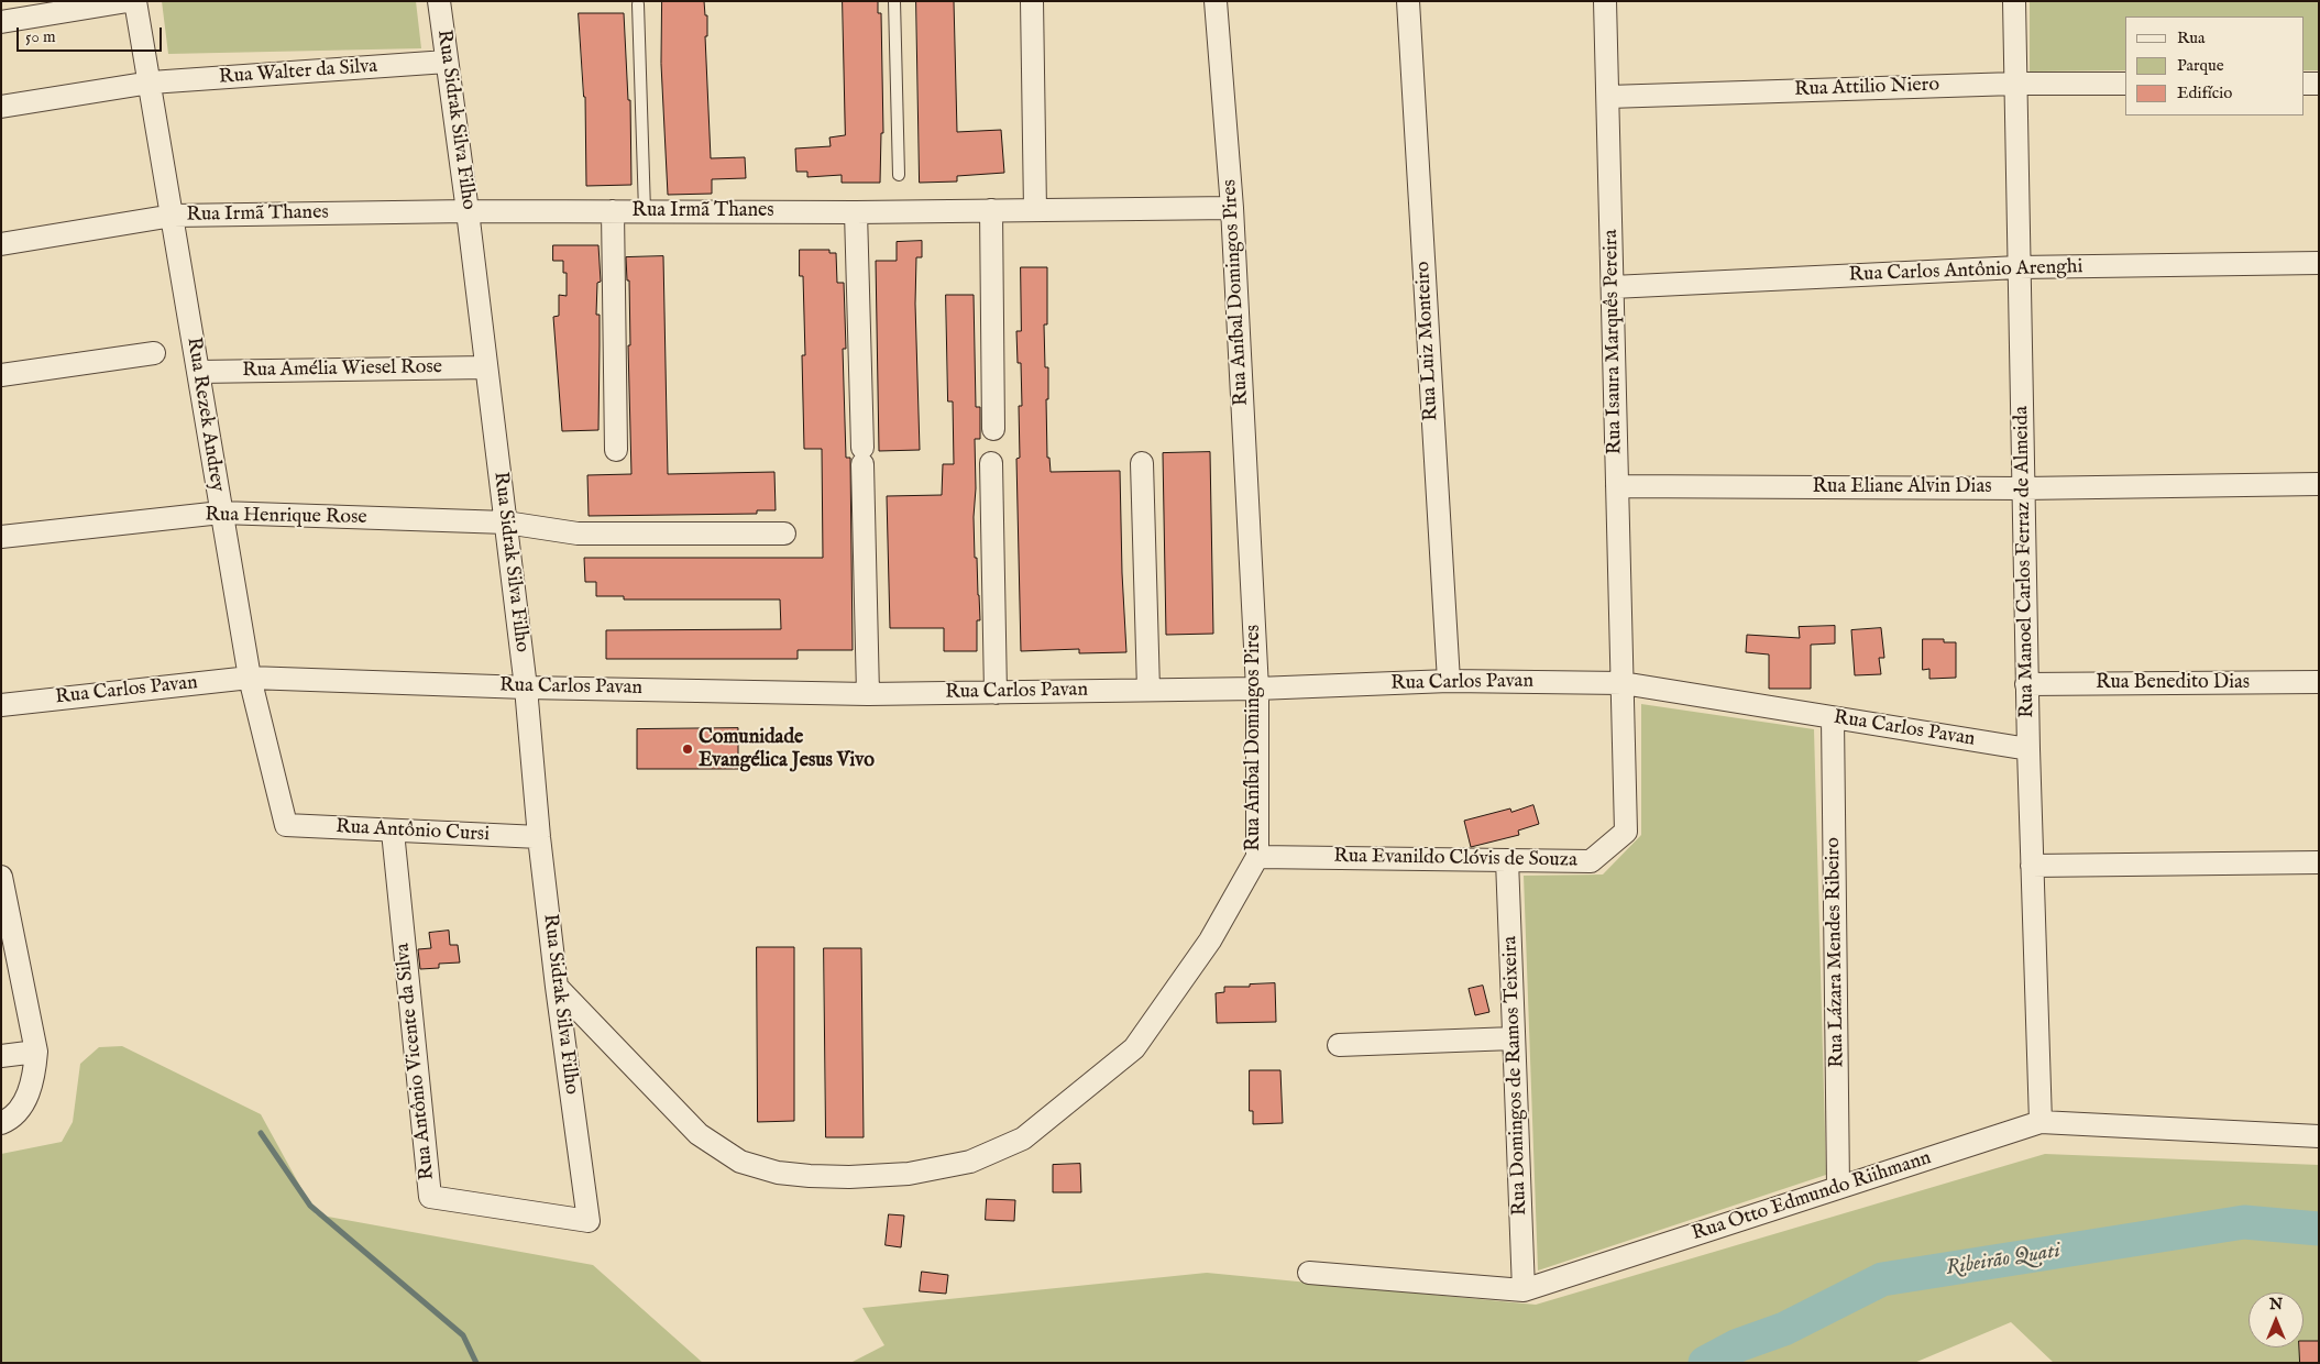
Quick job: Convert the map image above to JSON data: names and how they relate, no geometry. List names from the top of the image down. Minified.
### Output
{"streets":{"street":["Rua Walter da Silva","Rua Attilio Niero","Rua Sidrak Silva Filho","Rua Irmã Thanes","Rua Carlos Antônio Arenghi","Rua Aníbal Domingos Pires","Rua Luiz Monteiro","Rua Isaura Marquês Pereira","Rua Amélia Wiesel Rose","Rua Rezek Andrey","Rua Eliane Alvin Dias","Rua Henrique Rose","Rua Manoel Carlos Ferraz de Almeida","Rua Carlos Pavan","Rua Benedito Dias","Rua Antônio Cursi","Rua Evanildo Clóvis de Souza","Rua Lázara Mendes Ribeiro","Rua Antônio Vicente da Silva","Rua Domingos de Ramos Teixeira","Rua Otto Edmundo Riihmann"]},"crossings":[["Rua Walter da Silva","Rua Sidrak Silva Filho"],["Rua Walter da Silva","Rua Rezek Andrey"],["Rua Attilio Niero","Rua Isaura Marquês Pereira"],["Rua Attilio Niero","Rua Manoel Carlos Ferraz de Almeida"],["Rua Sidrak Silva Filho","Rua Irmã Thanes"],["Rua Sidrak Silva Filho","Rua Aníbal Domingos Pires"],["Rua Sidrak Silva Filho","Rua Amélia Wiesel Rose"],["Rua Sidrak Silva Filho","Rua Henrique Rose"],["Rua Sidrak Silva Filho","Rua Carlos Pavan"],["Rua Sidrak Silva Filho","Rua Antônio Cursi"],["Rua Sidrak Silva Filho","Rua Antônio Vicente da Silva"],["Rua Irmã Thanes","Rua Aníbal Domingos Pires"],["Rua Irmã Thanes","Rua Rezek Andrey"],["Rua Carlos Antônio Arenghi","Rua Isaura Marquês Pereira"],["Rua Carlos Antônio Arenghi","Rua Manoel Carlos Ferraz de Almeida"],["Rua Aníbal Domingos Pires","Rua Carlos Pavan"],["Rua Aníbal Domingos Pires","Rua Evanildo Clóvis de Souza"],["Rua Luiz Monteiro","Rua Carlos Pavan"],["Rua Isaura Marquês Pereira","Rua Eliane Alvin Dias"],["Rua Isaura Marquês Pereira","Rua Carlos Pavan"],["Rua Isaura Marquês Pereira","Rua Evanildo Clóvis de Souza"],["Rua Amélia Wiesel Rose","Rua Rezek Andrey"],["Rua Rezek Andrey","Rua Henrique Rose"],["Rua Rezek Andrey","Rua Carlos Pavan"],["Rua Rezek Andrey","Rua Antônio Cursi"],["Rua Eliane Alvin Dias","Rua Manoel Carlos Ferraz de Almeida"],["Rua Manoel Carlos Ferraz de Almeida","Rua Carlos Pavan"],["Rua Manoel Carlos Ferraz de Almeida","Rua Benedito Dias"],["Rua Manoel Carlos Ferraz de Almeida","Rua Otto Edmundo Riihmann"],["Rua Carlos Pavan","Rua Evanildo Clóvis de Souza"],["Rua Carlos Pavan","Rua Lázara Mendes Ribeiro"],["Rua Antônio Cursi","Rua Antônio Vicente da Silva"],["Rua Evanildo Clóvis de Souza","Rua Domingos de Ramos Teixeira"],["Rua Lázara Mendes Ribeiro","Rua Otto Edmundo Riihmann"],["Rua Domingos de Ramos Teixeira","Rua Otto Edmundo Riihmann"]],"water":["Ribeirão Quati"],"places":["Comunidade Evangélica Jesus Vivo"],"legend":["Rua","Parque","Edifício"],"scale_bar":"50 m","north":"top"}
